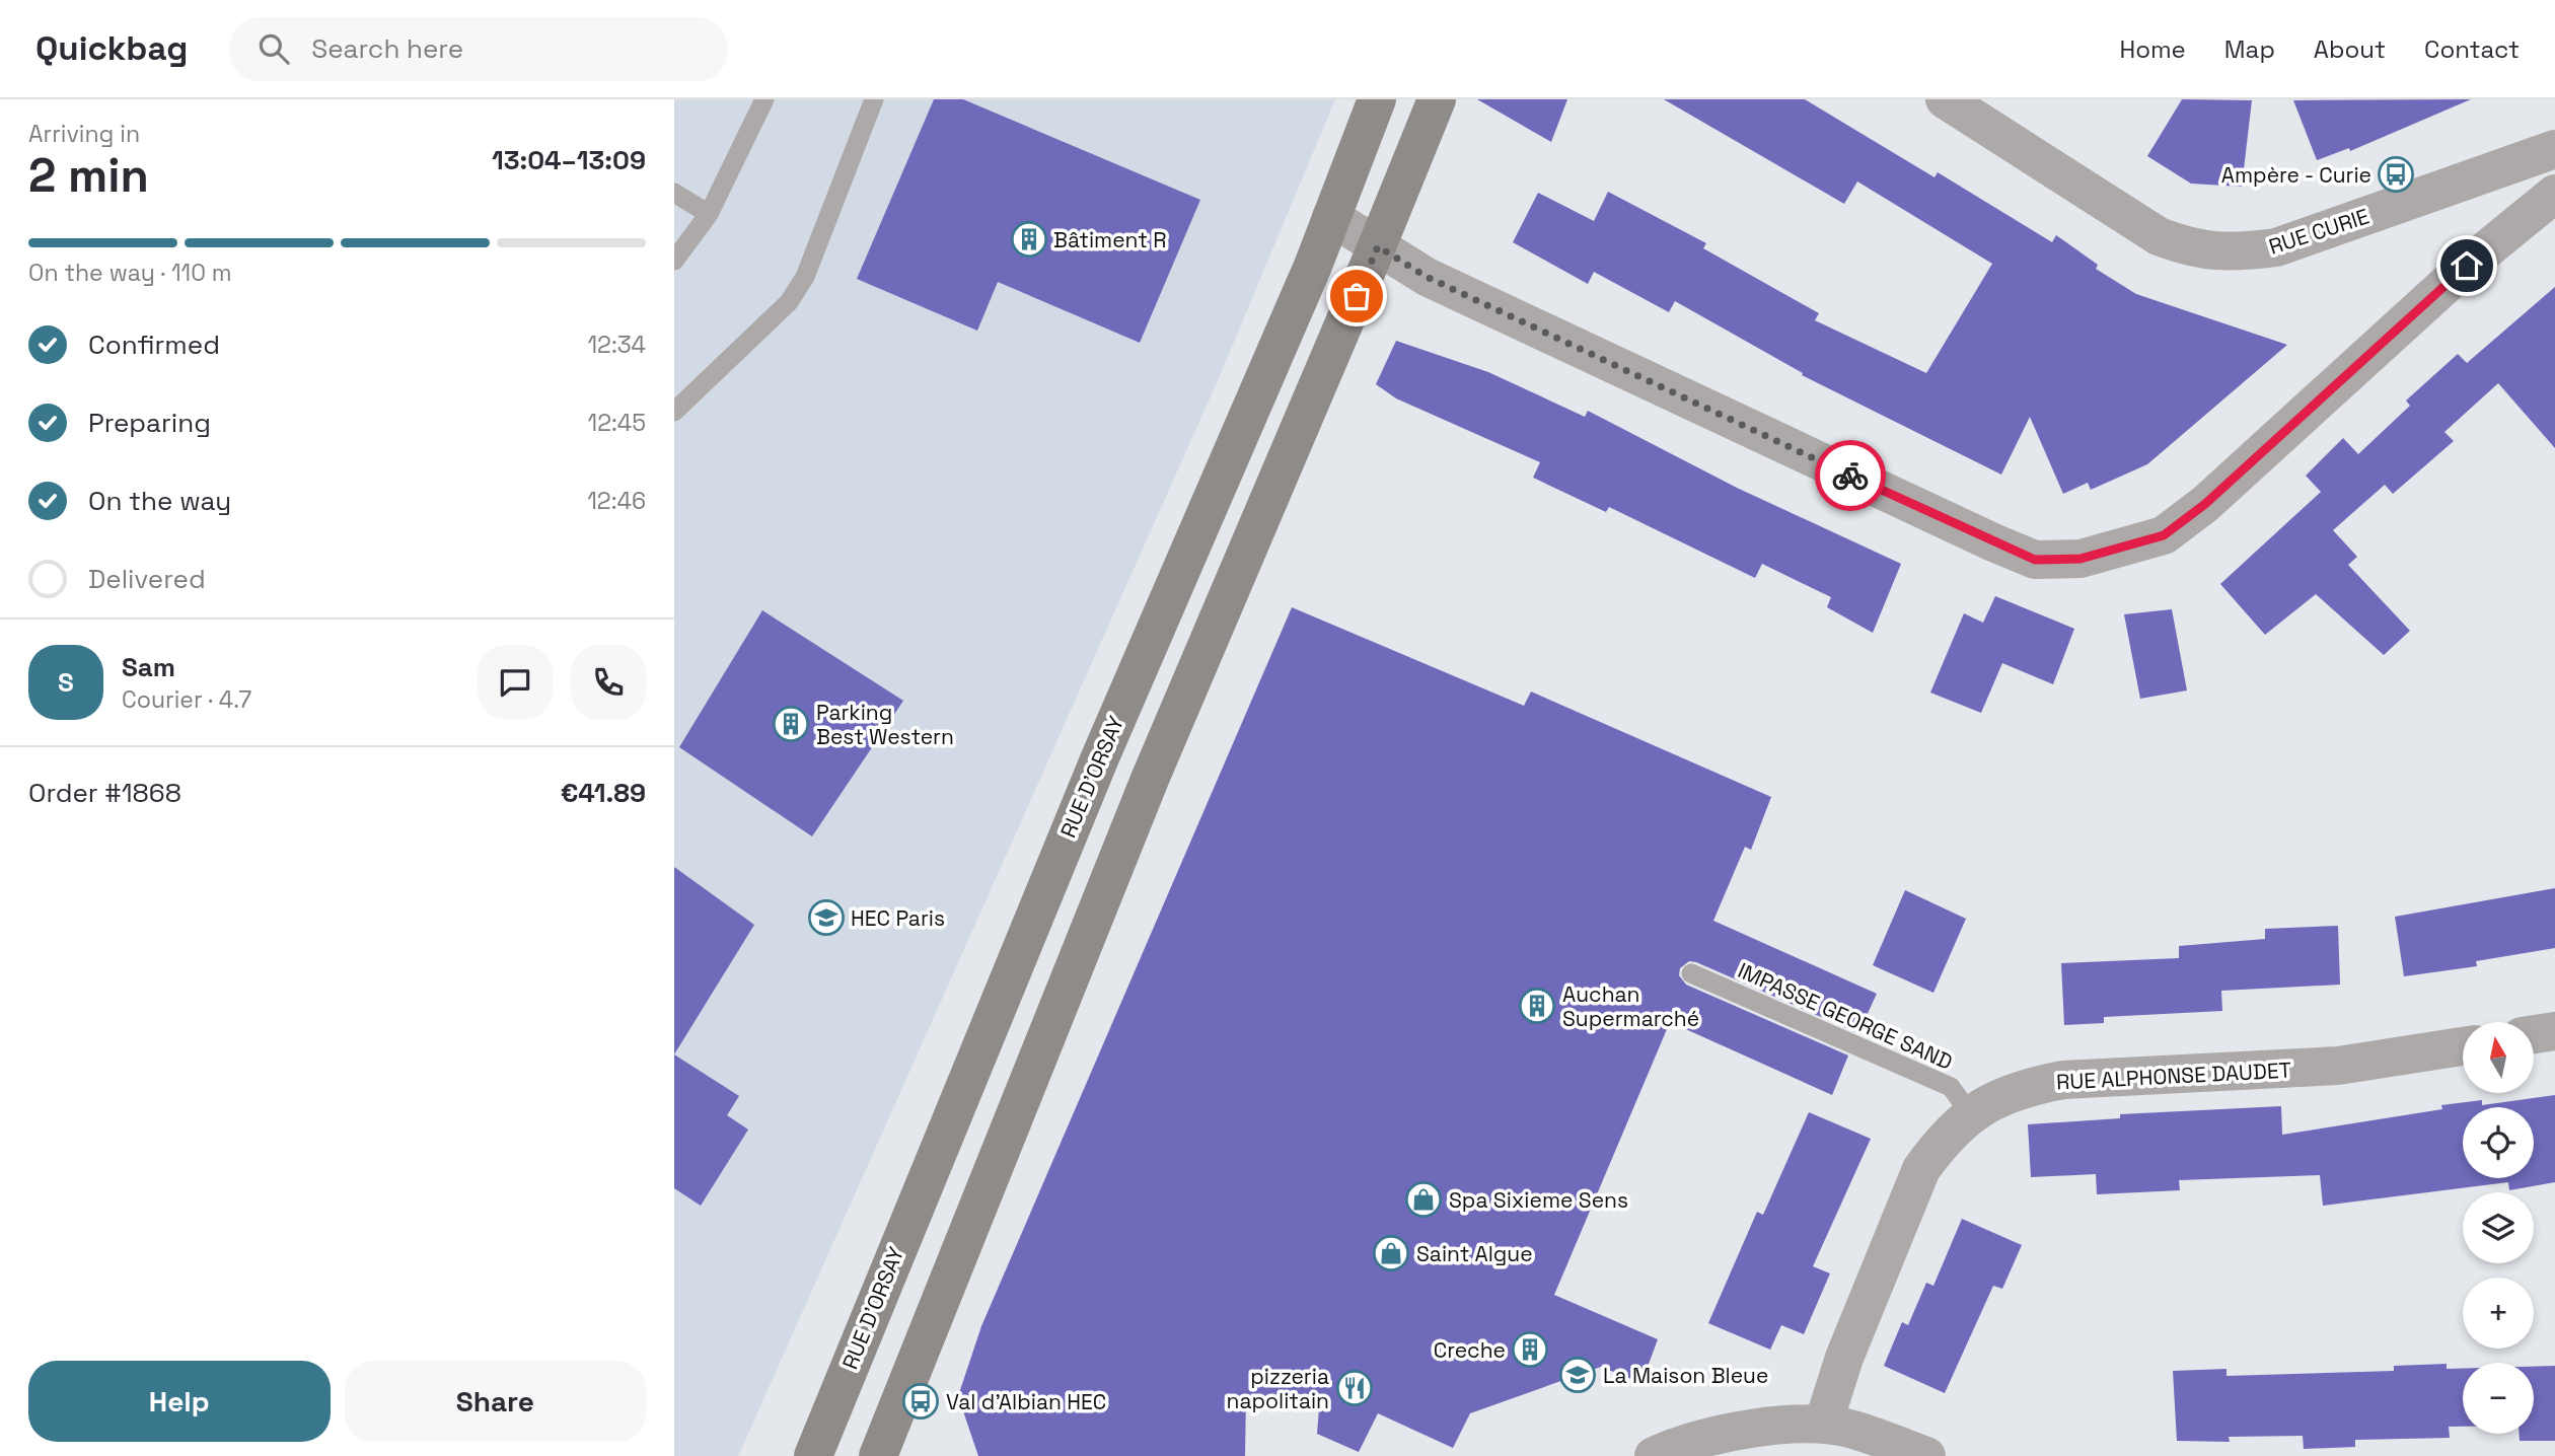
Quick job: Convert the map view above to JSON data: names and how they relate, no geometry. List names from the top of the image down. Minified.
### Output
{"streets":{"main road":["RUE D'ORSAY"],"street":["RUE CURIE","RUE ALPHONSE DAUDET"],"lane":["IMPASSE GEORGE SAND"]},"crossings":[["IMPASSE GEORGE SAND","RUE ALPHONSE DAUDET"]],"places":{"bus stop":["Ampère - Curie","Val d'Albian HEC"],"building":["Bâtiment R","Parking Best Western","Auchan Supermarché","Creche"],"school or university":["HEC Paris","La Maison Bleue"],"shop":["Spa Sixieme Sens","Saint Algue"],"restaurant":["pizzeria napolitain"]},"north":"top","page":{"header":"Quickbag","search":"Search here","nav":["Home","Map","About","Contact"],"heading":["2 min","Arriving in","13:04–13:09"],"panel":["Sam","Courier · 4.7","Order #1868","€41.89"],"bar":"On the way · 110 m","list":[["Confirmed","12:34"],["Preparing","12:45"],["On the way","12:46"],"Delivered"],"round":"S","map_buttons":["+","−"],"buttons":["Help","Share"]}}
